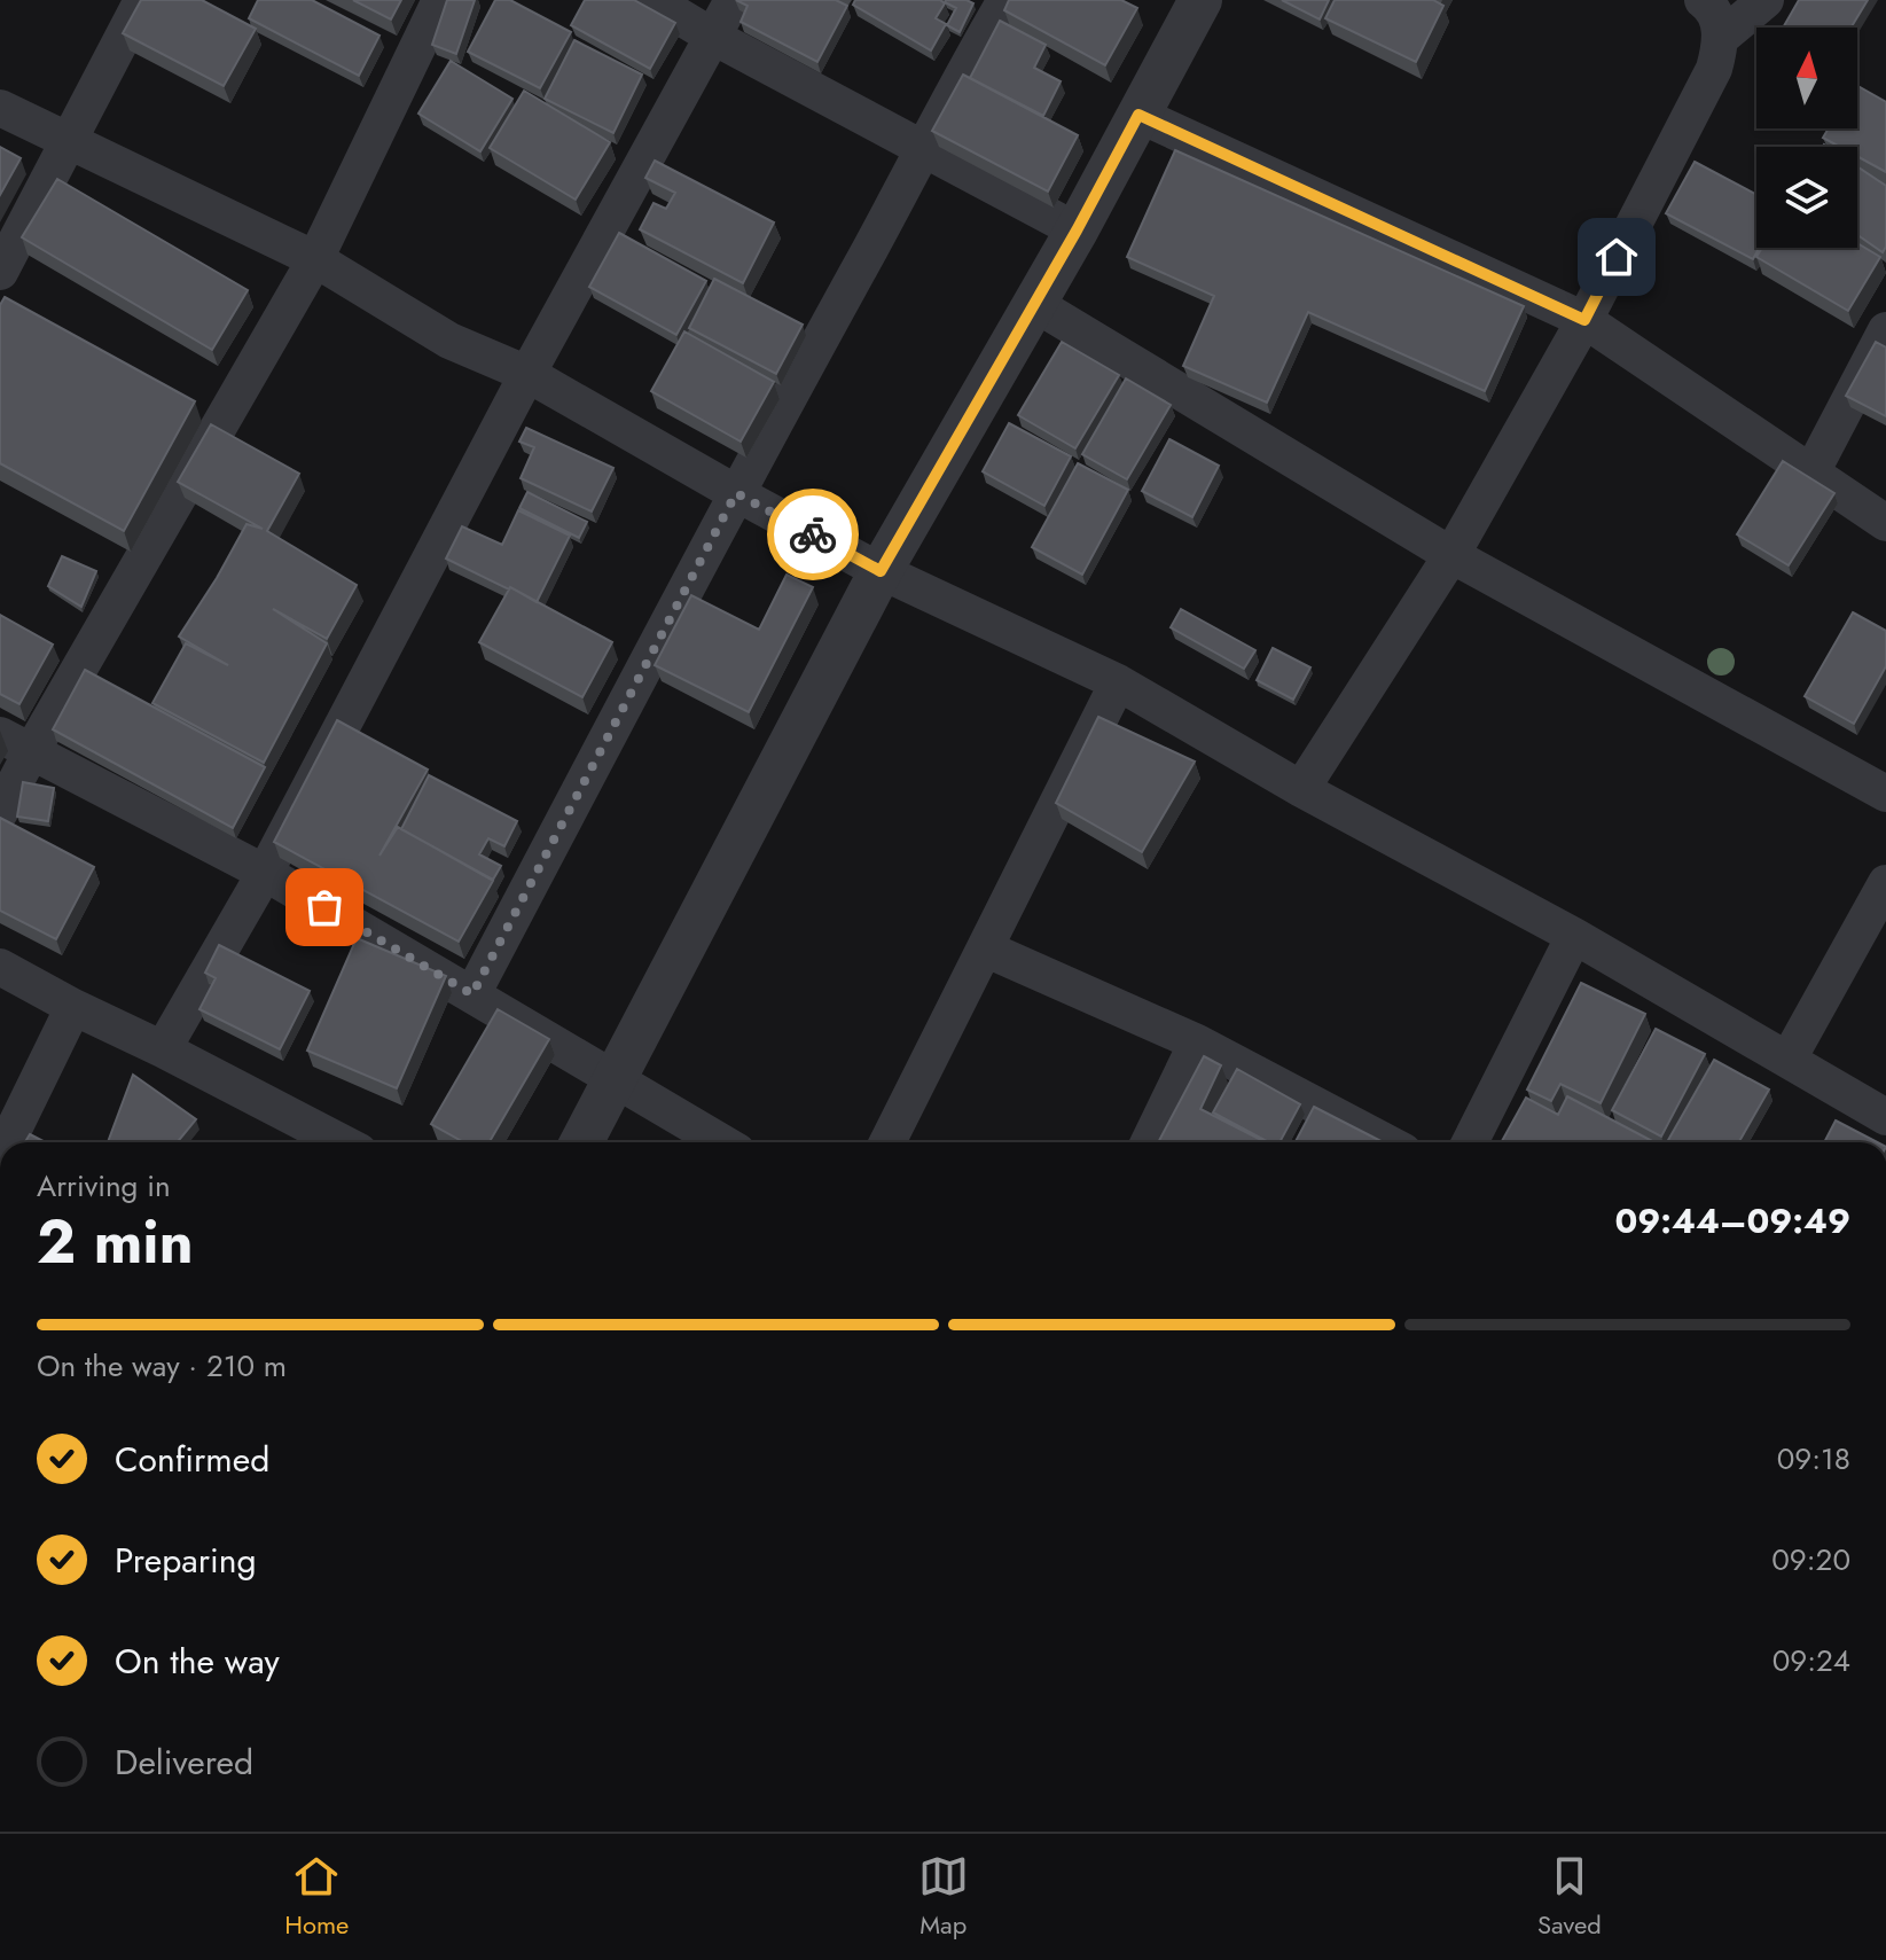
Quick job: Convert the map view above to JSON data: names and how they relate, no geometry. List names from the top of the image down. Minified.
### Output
{"north":"top","page":{"heading":["2 min","Arriving in","09:44–09:49"],"bar":"On the way · 210 m","list":[["Confirmed","09:18"],["Preparing","09:20"],["On the way","09:24"],"Delivered"],"tabs":["Home","Map","Saved"]}}
